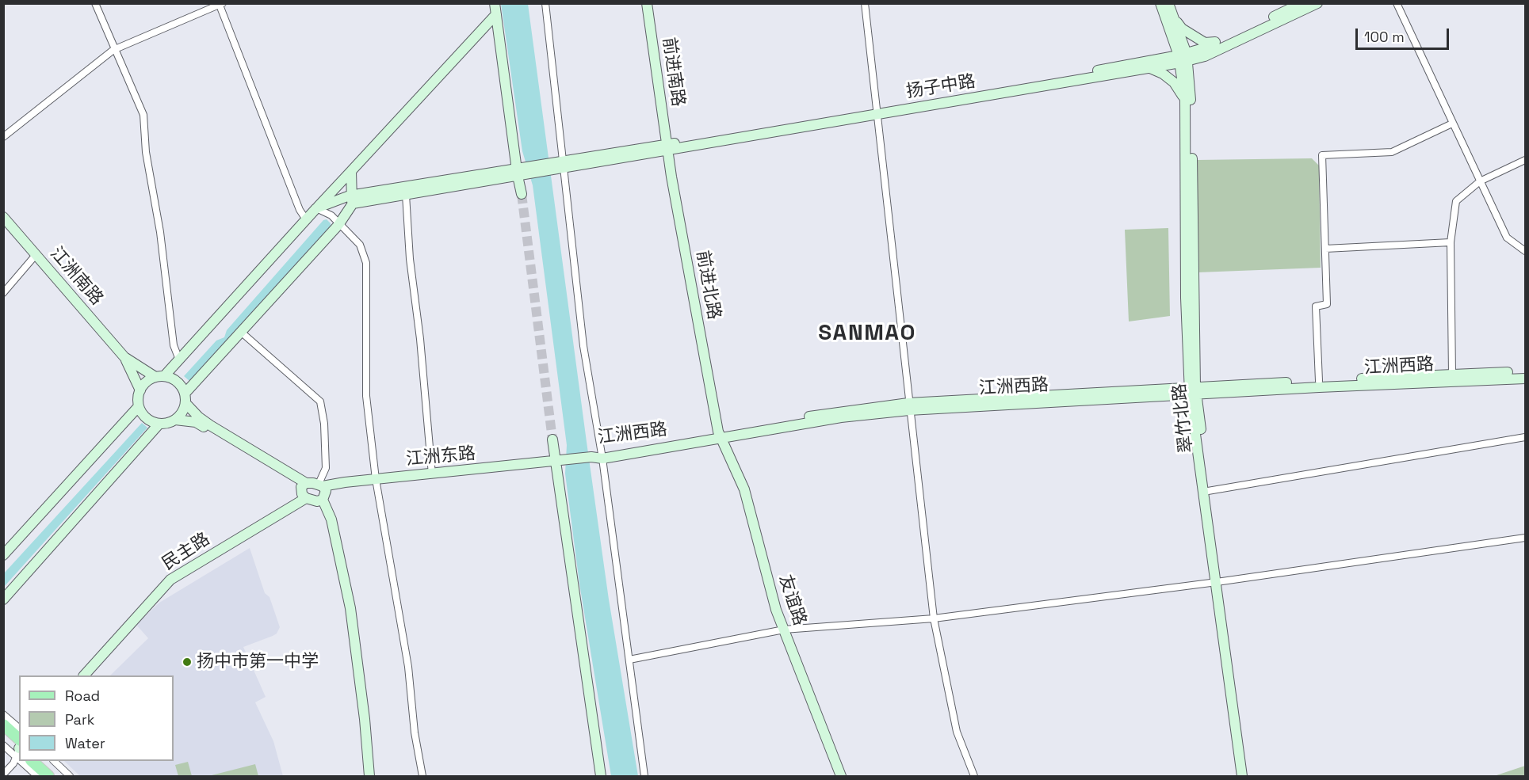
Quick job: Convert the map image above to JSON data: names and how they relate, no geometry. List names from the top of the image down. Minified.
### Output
{"streets":{"main road":["前进南路","扬子中路","江洲南路","前进北路","江洲西路","翠竹北路","江洲东路","民主路","友谊路"]},"crossings":[["前进南路","扬子中路"],["前进南路","前进北路"],["扬子中路","前进北路"],["扬子中路","翠竹北路"],["前进北路","江洲西路"],["前进北路","友谊路"],["江洲西路","翠竹北路"],["江洲西路","江洲东路"],["江洲西路","友谊路"]],"districts":["SANMAO"],"places":["扬中市第一中学"],"legend":["Road","Park","Water"],"scale_bar":"100 m"}
